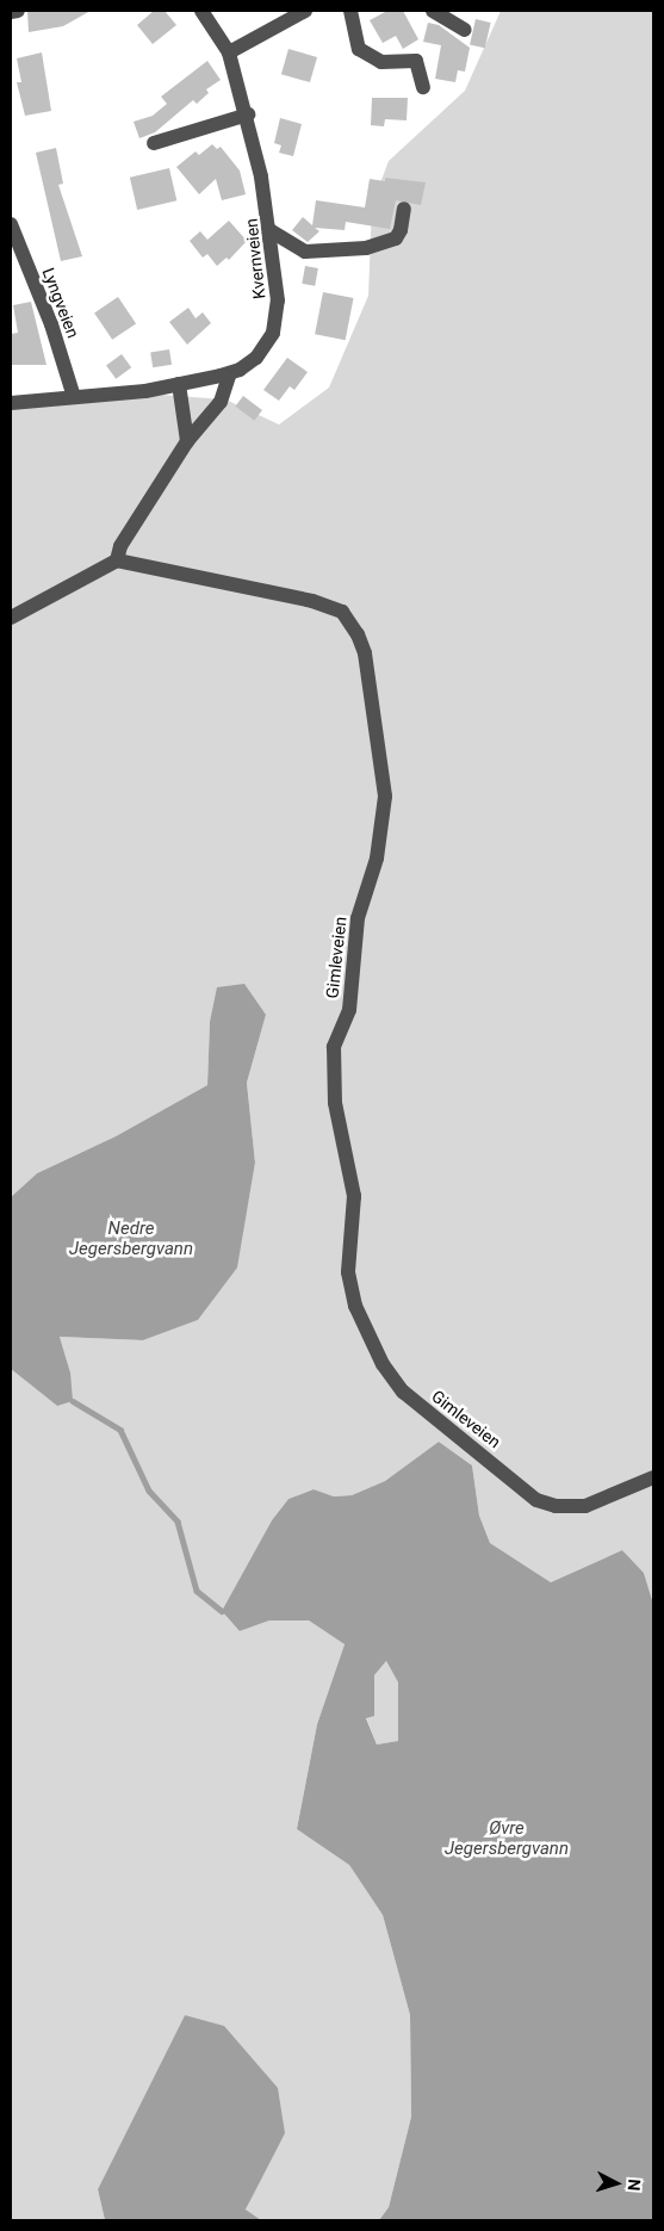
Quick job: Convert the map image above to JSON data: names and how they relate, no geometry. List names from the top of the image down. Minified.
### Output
{"streets":{"street":["Kvernveien","Lyngveien","Gimleveien"]},"crossings":[["Kvernveien","Lyngveien"]],"water":["Nedre Jegersbergvann","Øvre Jegersbergvann"],"north":"right"}
